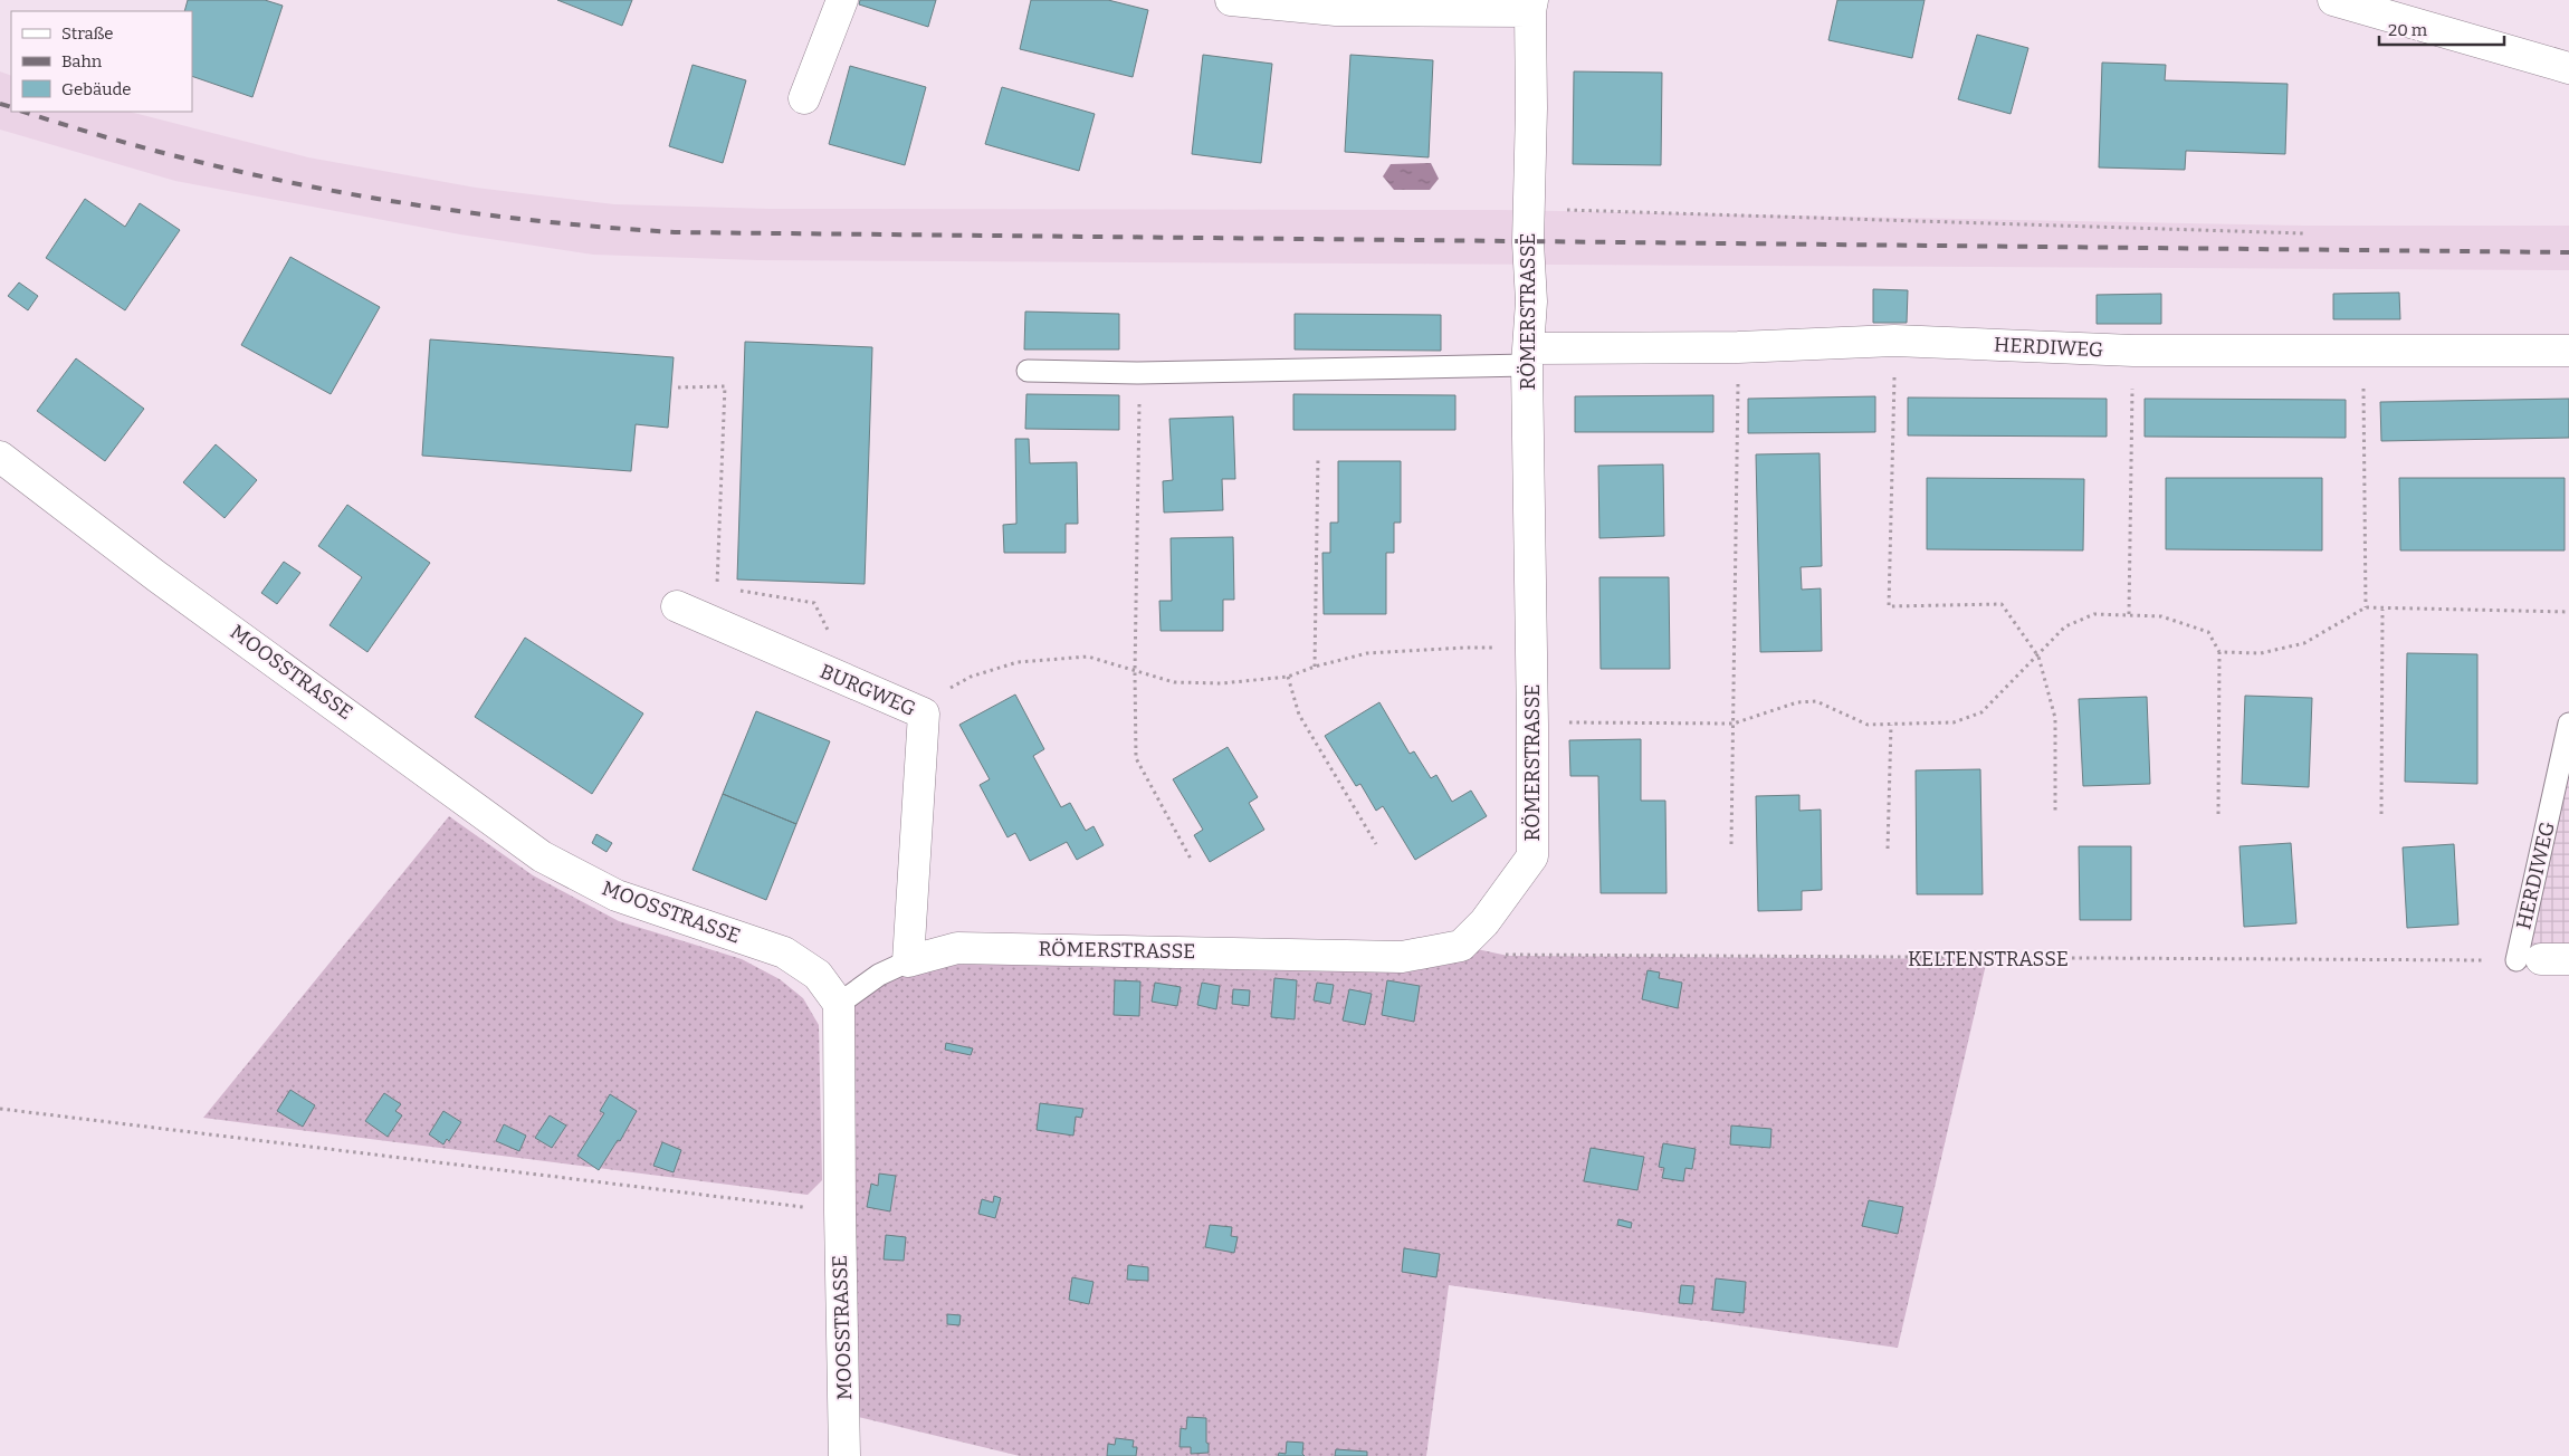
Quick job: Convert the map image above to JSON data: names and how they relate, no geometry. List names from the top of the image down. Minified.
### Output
{"streets":{"street":["RÖMERSTRASSE","HERDIWEG","MOOSSTRASSE","BURGWEG"],"path":["KELTENSTRASSE"]},"crossings":[["RÖMERSTRASSE","HERDIWEG"],["RÖMERSTRASSE","BURGWEG"],["RÖMERSTRASSE","KELTENSTRASSE"],["HERDIWEG","KELTENSTRASSE"]],"legend":["Straße","Bahn","Gebäude"],"scale_bar":"20 m"}
